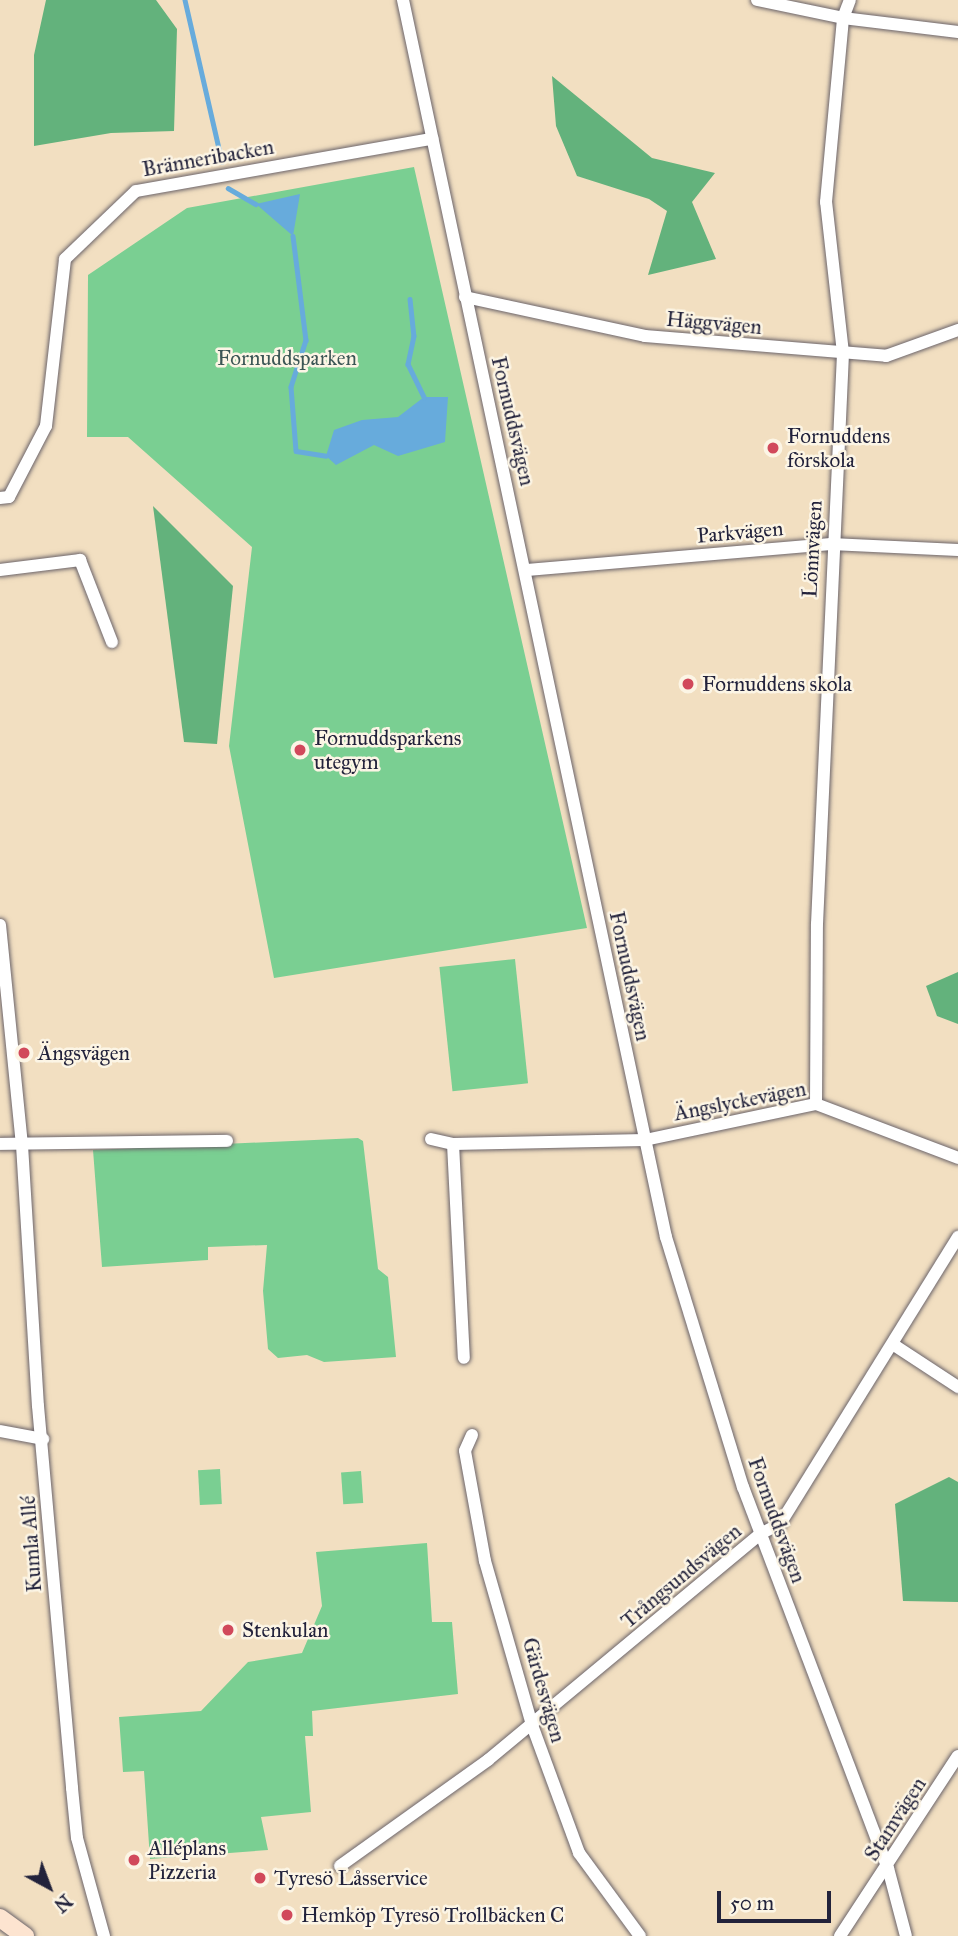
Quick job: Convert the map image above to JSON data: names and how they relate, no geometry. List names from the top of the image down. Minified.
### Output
{"streets":{"street":["Bränneribacken","Häggvägen","Fornuddsvägen","Parkvägen","Lönnvägen","Ängslyckevägen","Kumla Allé","Trångsundsvägen","Gärdesvägen","Stamvägen"]},"crossings":[["Bränneribacken","Fornuddsvägen"],["Häggvägen","Fornuddsvägen"],["Häggvägen","Lönnvägen"],["Fornuddsvägen","Parkvägen"],["Fornuddsvägen","Ängslyckevägen"],["Fornuddsvägen","Trångsundsvägen"],["Fornuddsvägen","Stamvägen"],["Parkvägen","Lönnvägen"],["Lönnvägen","Ängslyckevägen"],["Trångsundsvägen","Gärdesvägen"]],"parks":["Fornuddsparken"],"places":["Fornuddens förskola","Fornuddens skola","Fornuddsparkens utegym","Ängsvägen","Stenkulan","Alléplans Pizzeria","Tyresö Låsservice","Hemköp Tyresö Trollbäcken C"],"scale_bar":"50 m","north":"bottom right"}
